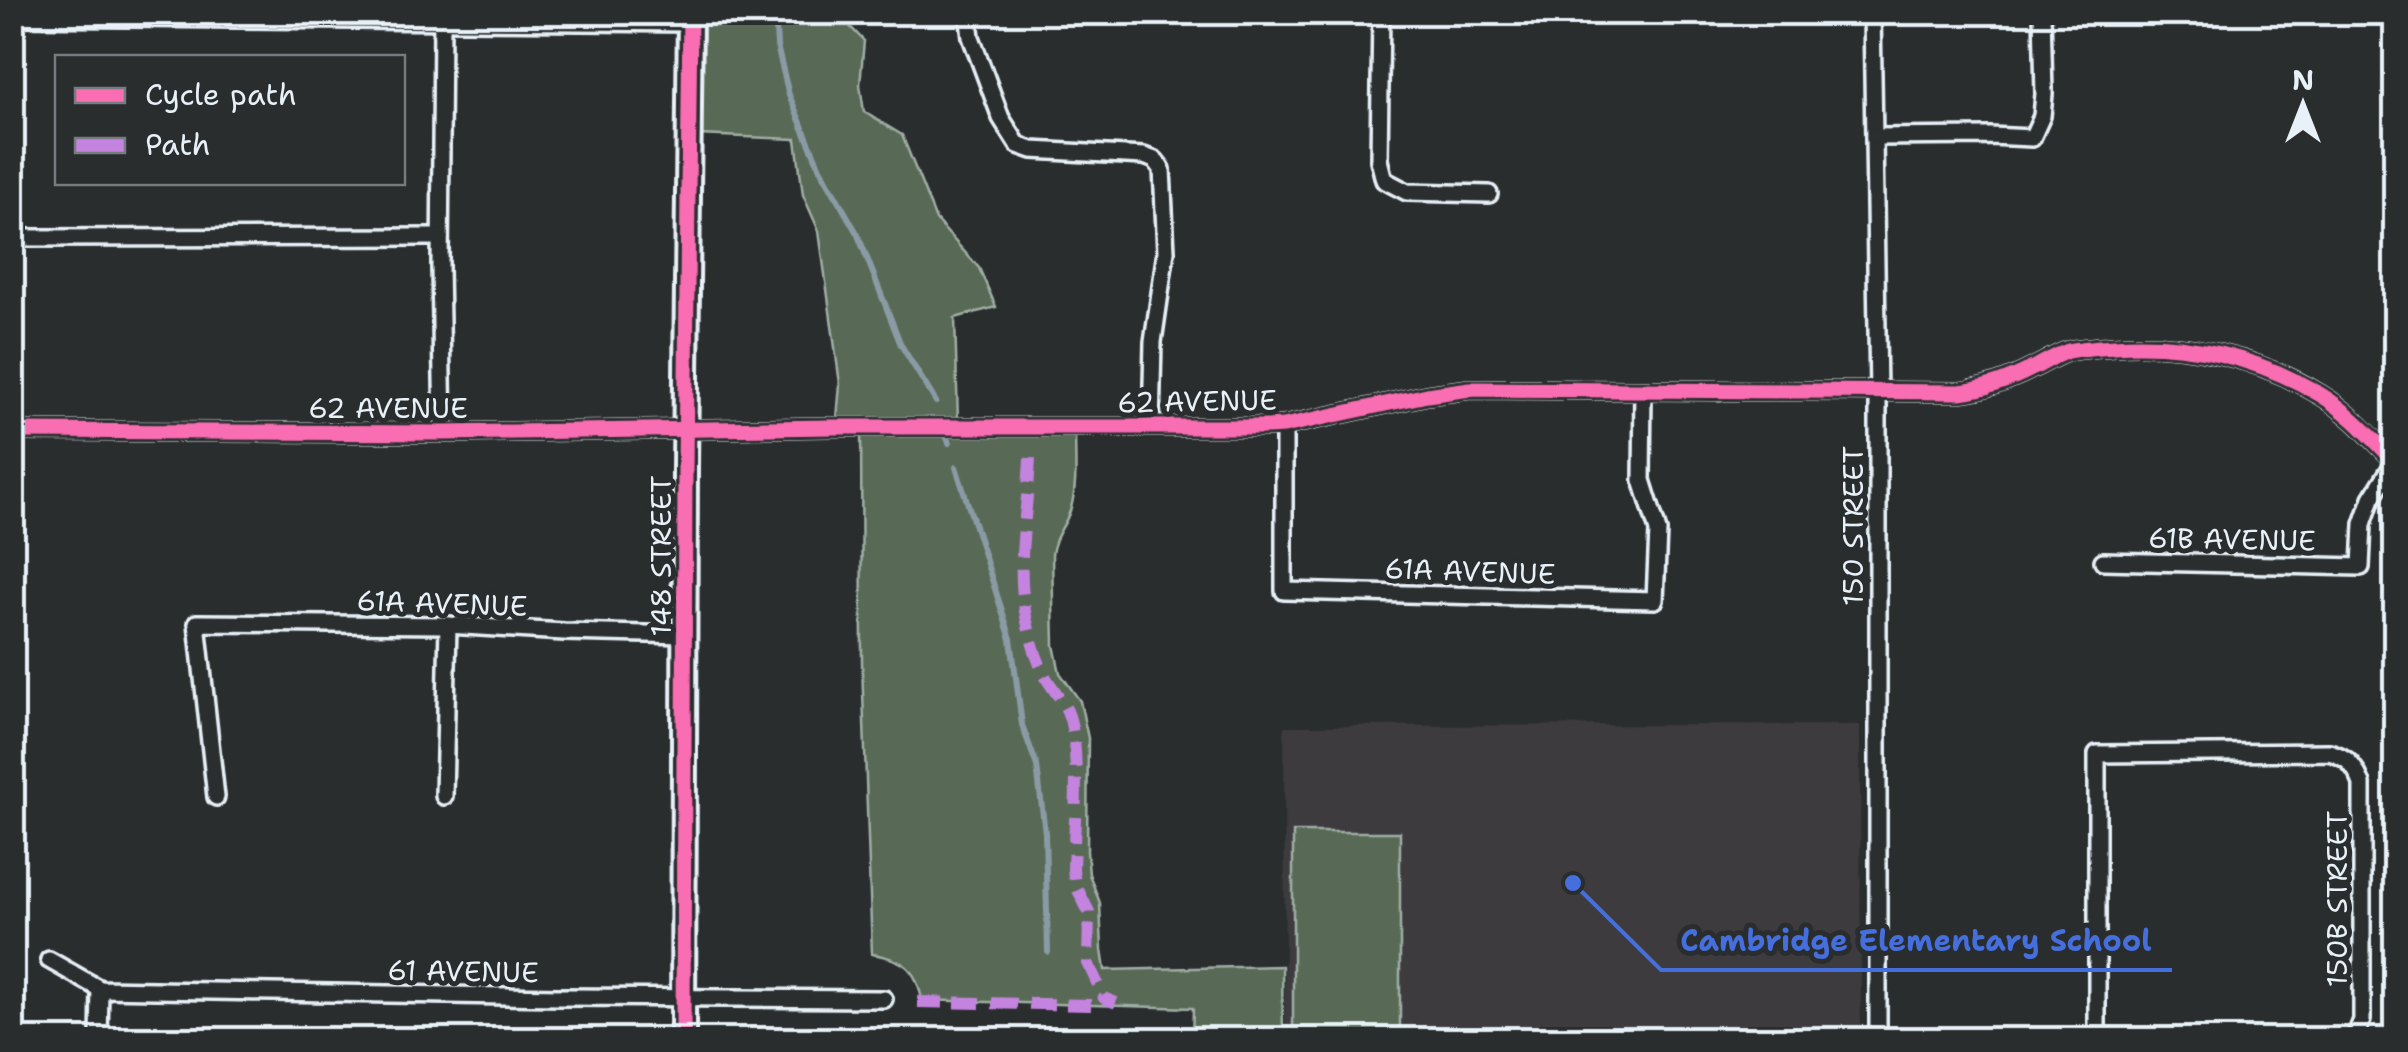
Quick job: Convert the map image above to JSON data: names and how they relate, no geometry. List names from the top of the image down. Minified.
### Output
{"streets":{"main road":["148 STREET"],"street":["62 AVENUE","150 STREET","61B AVENUE","61A AVENUE","150B STREET","61 AVENUE"]},"crossings":[["62 AVENUE","150 STREET"],["62 AVENUE","61B AVENUE"],["62 AVENUE","148 STREET"],["62 AVENUE","61A AVENUE"],["148 STREET","61A AVENUE"],["148 STREET","61 AVENUE"]],"places":["Cambridge Elementary School"],"legend":["Cycle path","Path"],"north":"top"}
